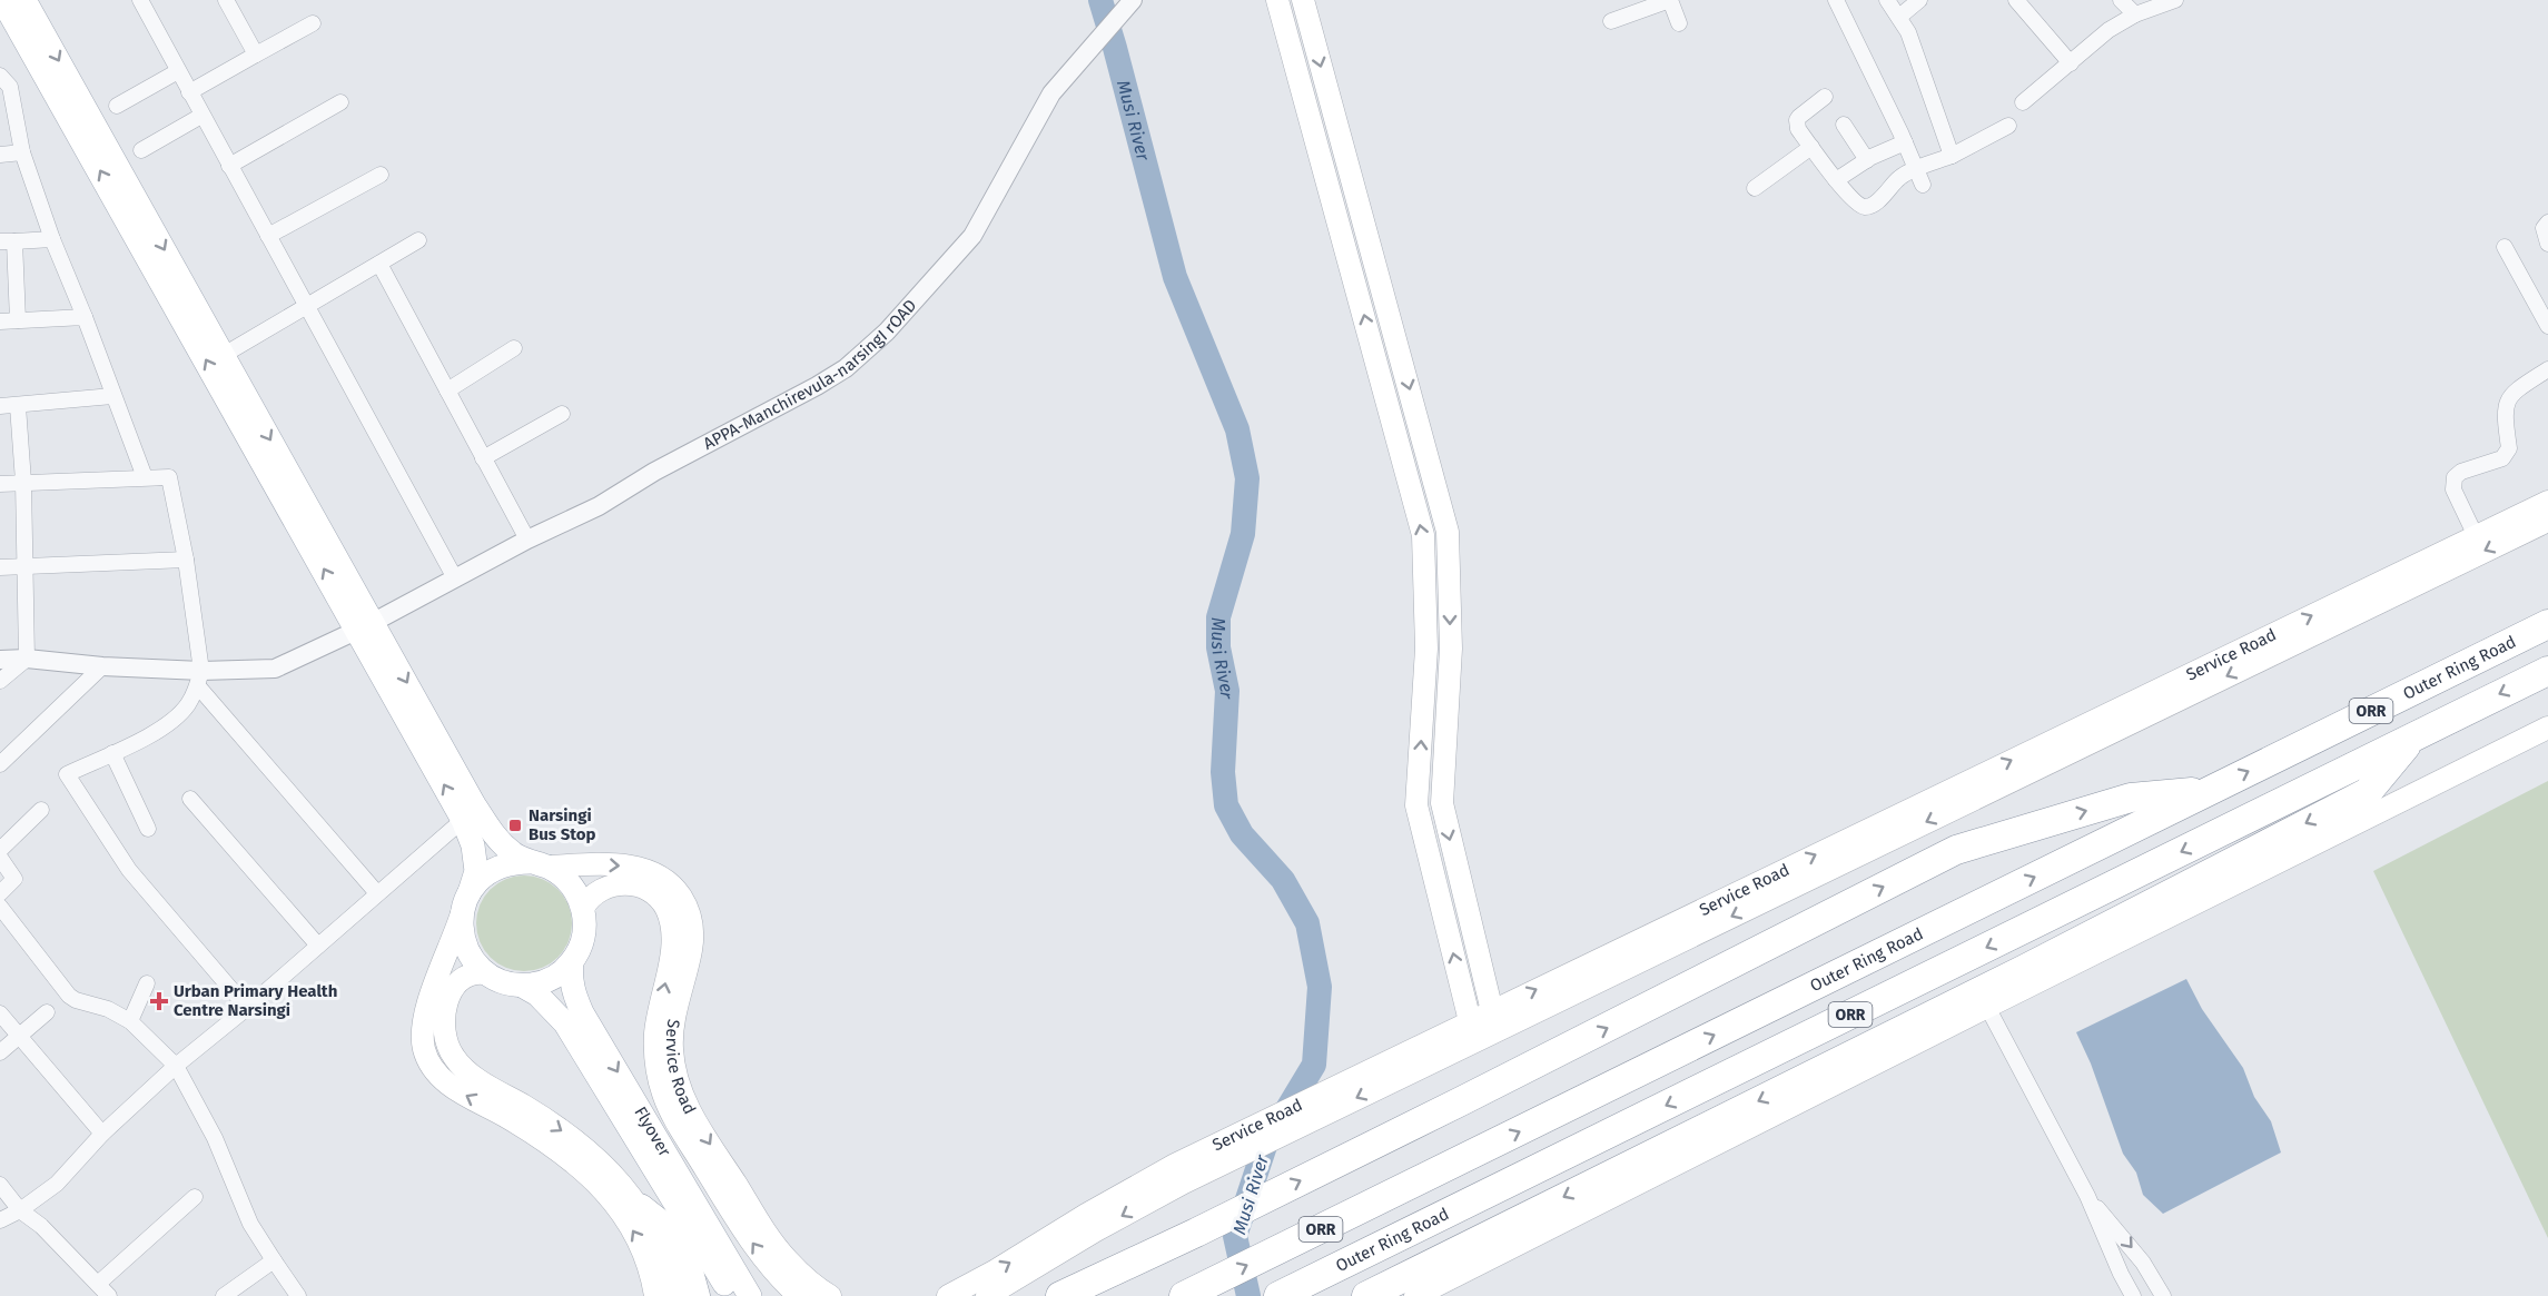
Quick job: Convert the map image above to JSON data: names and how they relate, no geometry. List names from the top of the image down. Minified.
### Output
{"streets":{"highway":["Outer Ring Road","ORR"],"main road":["Service Road","Flyover"],"street":["APPA-Manchirevula-narsingI rOAD"]},"crossings":[["Service Road","Flyover"]],"water":["Musi River"],"places":{"transit":["Narsingi Bus Stop"],"health":["Urban Primary Health Centre Narsingi"]}}
